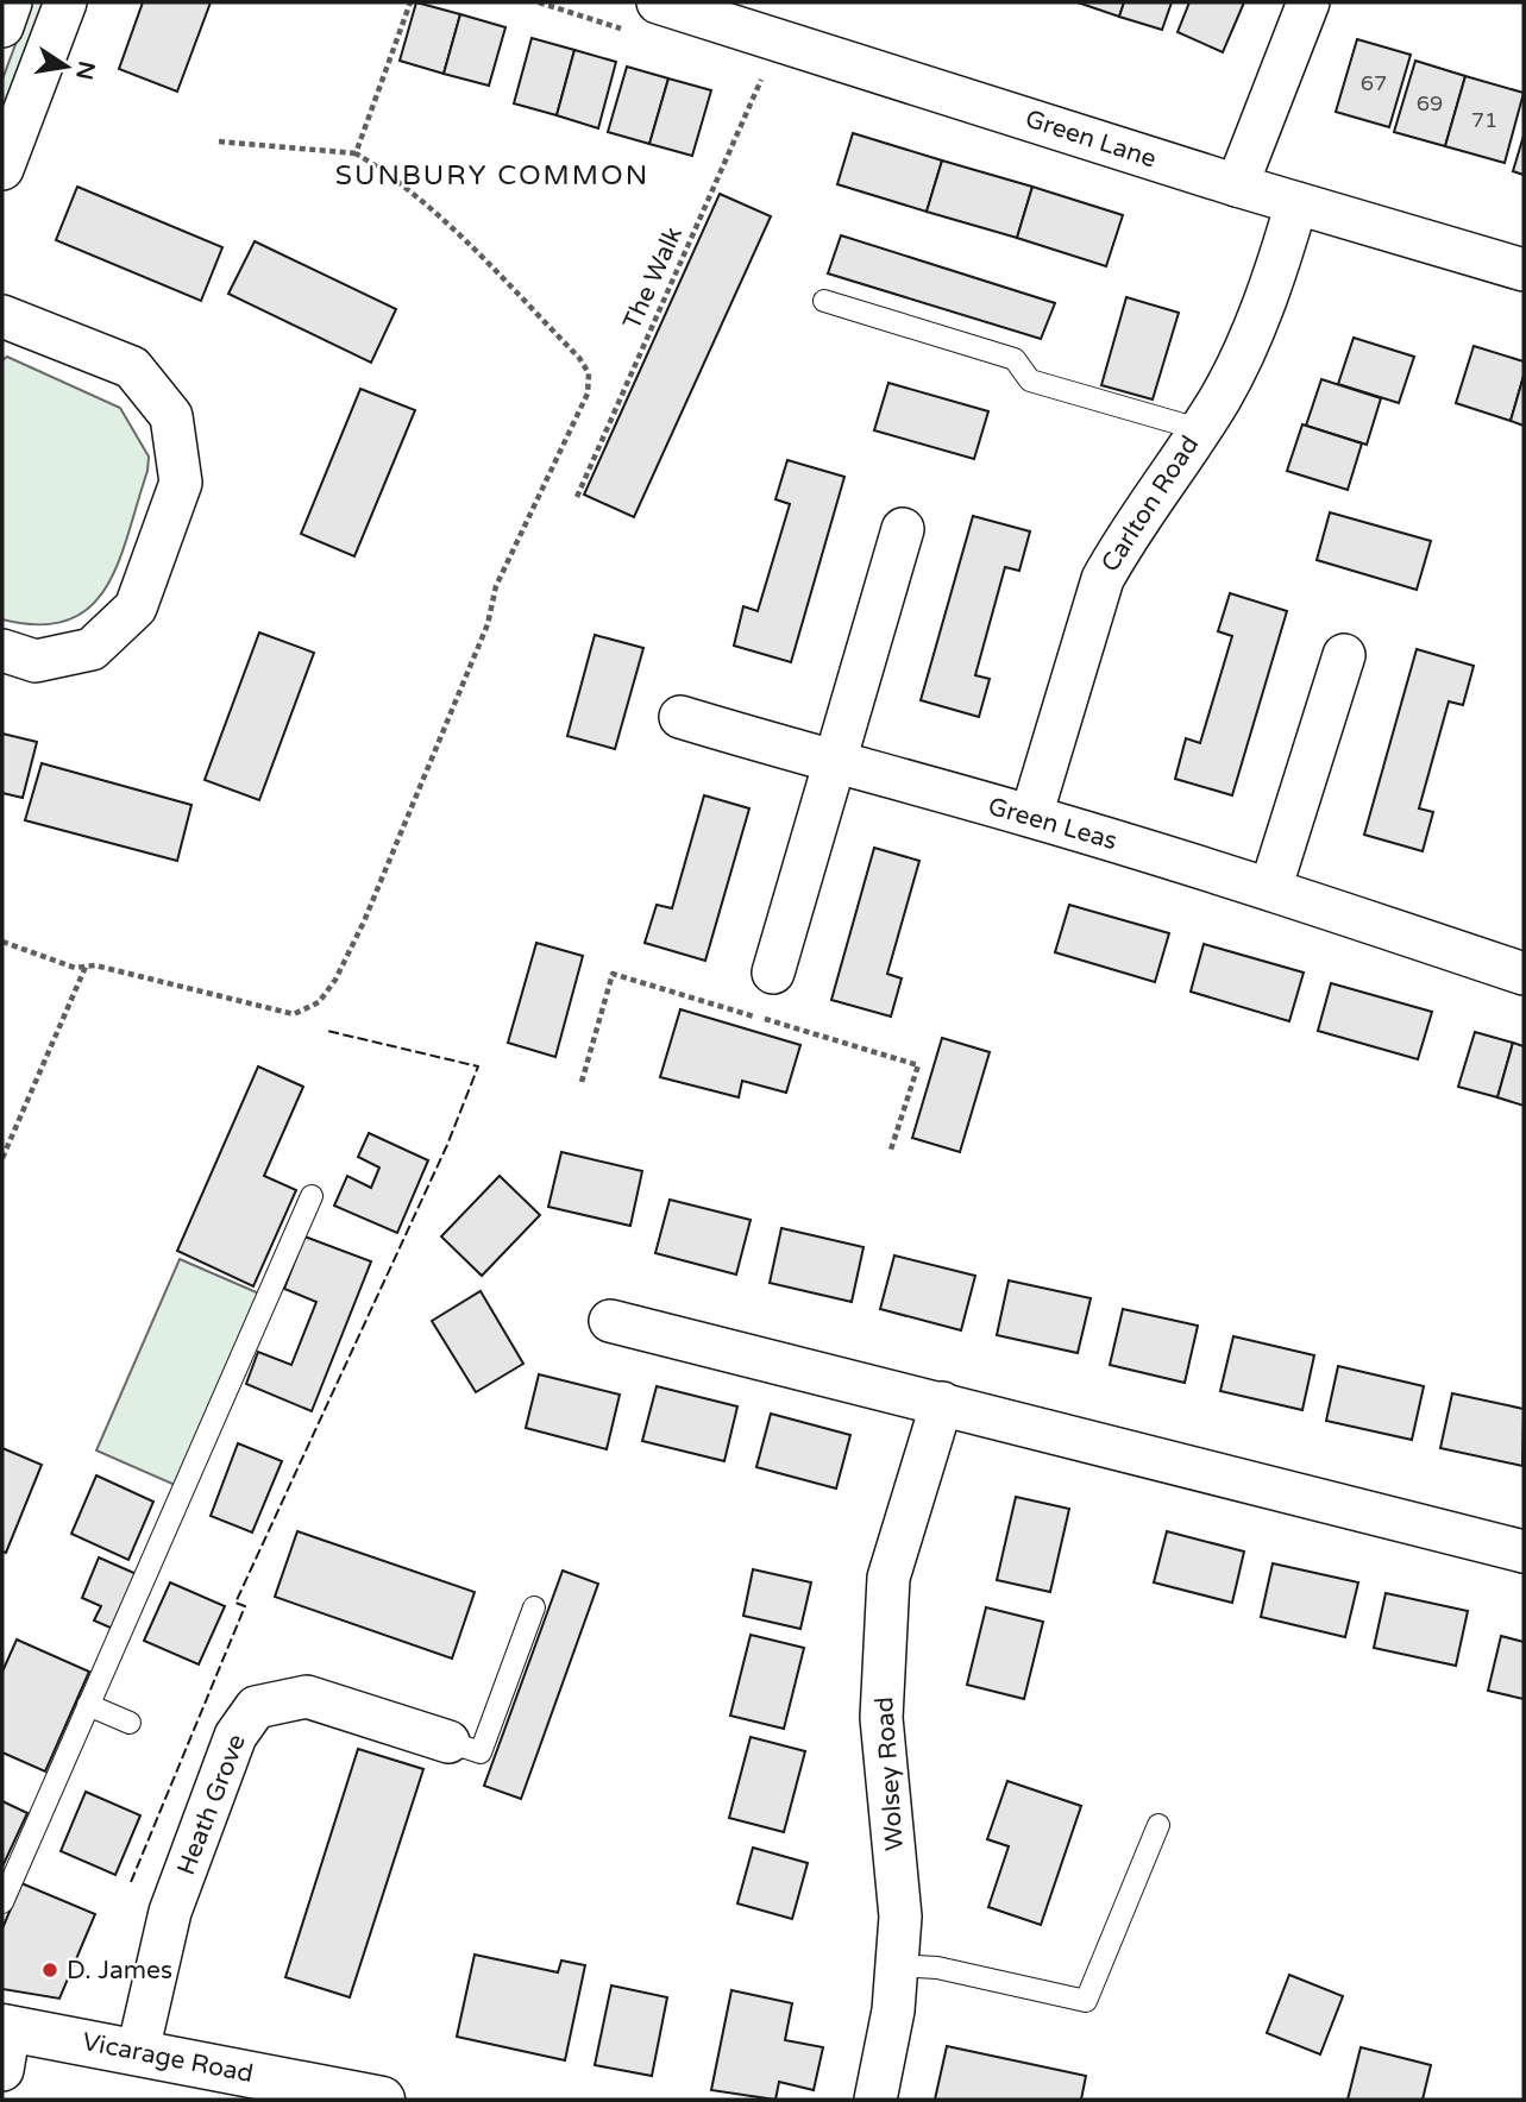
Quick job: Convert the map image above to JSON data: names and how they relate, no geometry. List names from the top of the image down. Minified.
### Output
{"streets":{"street":["Green Lane","Carlton Road","Green Leas","Wolsey Road","Heath Grove","Vicarage Road"],"path":["The Walk"]},"crossings":[["Green Lane","Carlton Road"],["Carlton Road","Green Leas"],["Heath Grove","Vicarage Road"]],"districts":["SUNBURY COMMON"],"places":["D. James"],"house_numbers":["67","69","71"],"north":"right"}
